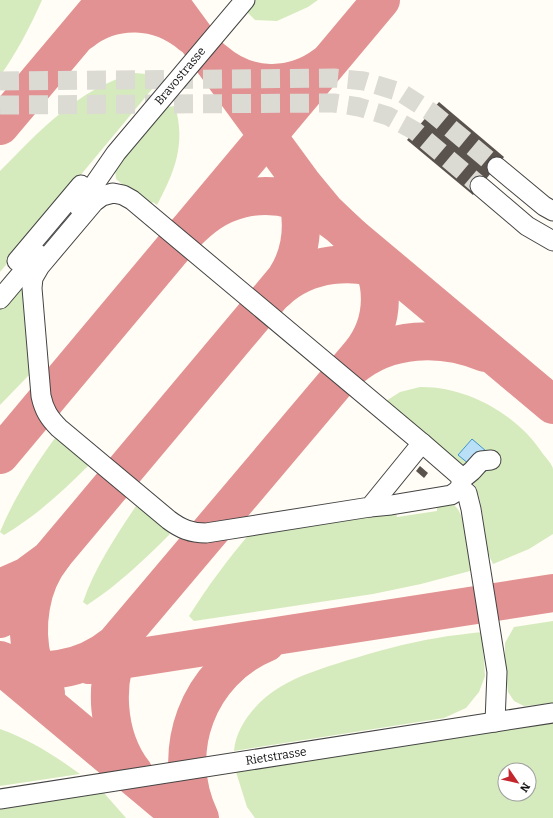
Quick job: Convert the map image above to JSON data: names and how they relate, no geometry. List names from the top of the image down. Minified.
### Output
{"streets":{"lane":["Bravostrasse","Rietstrasse"]},"north":"bottom right"}
